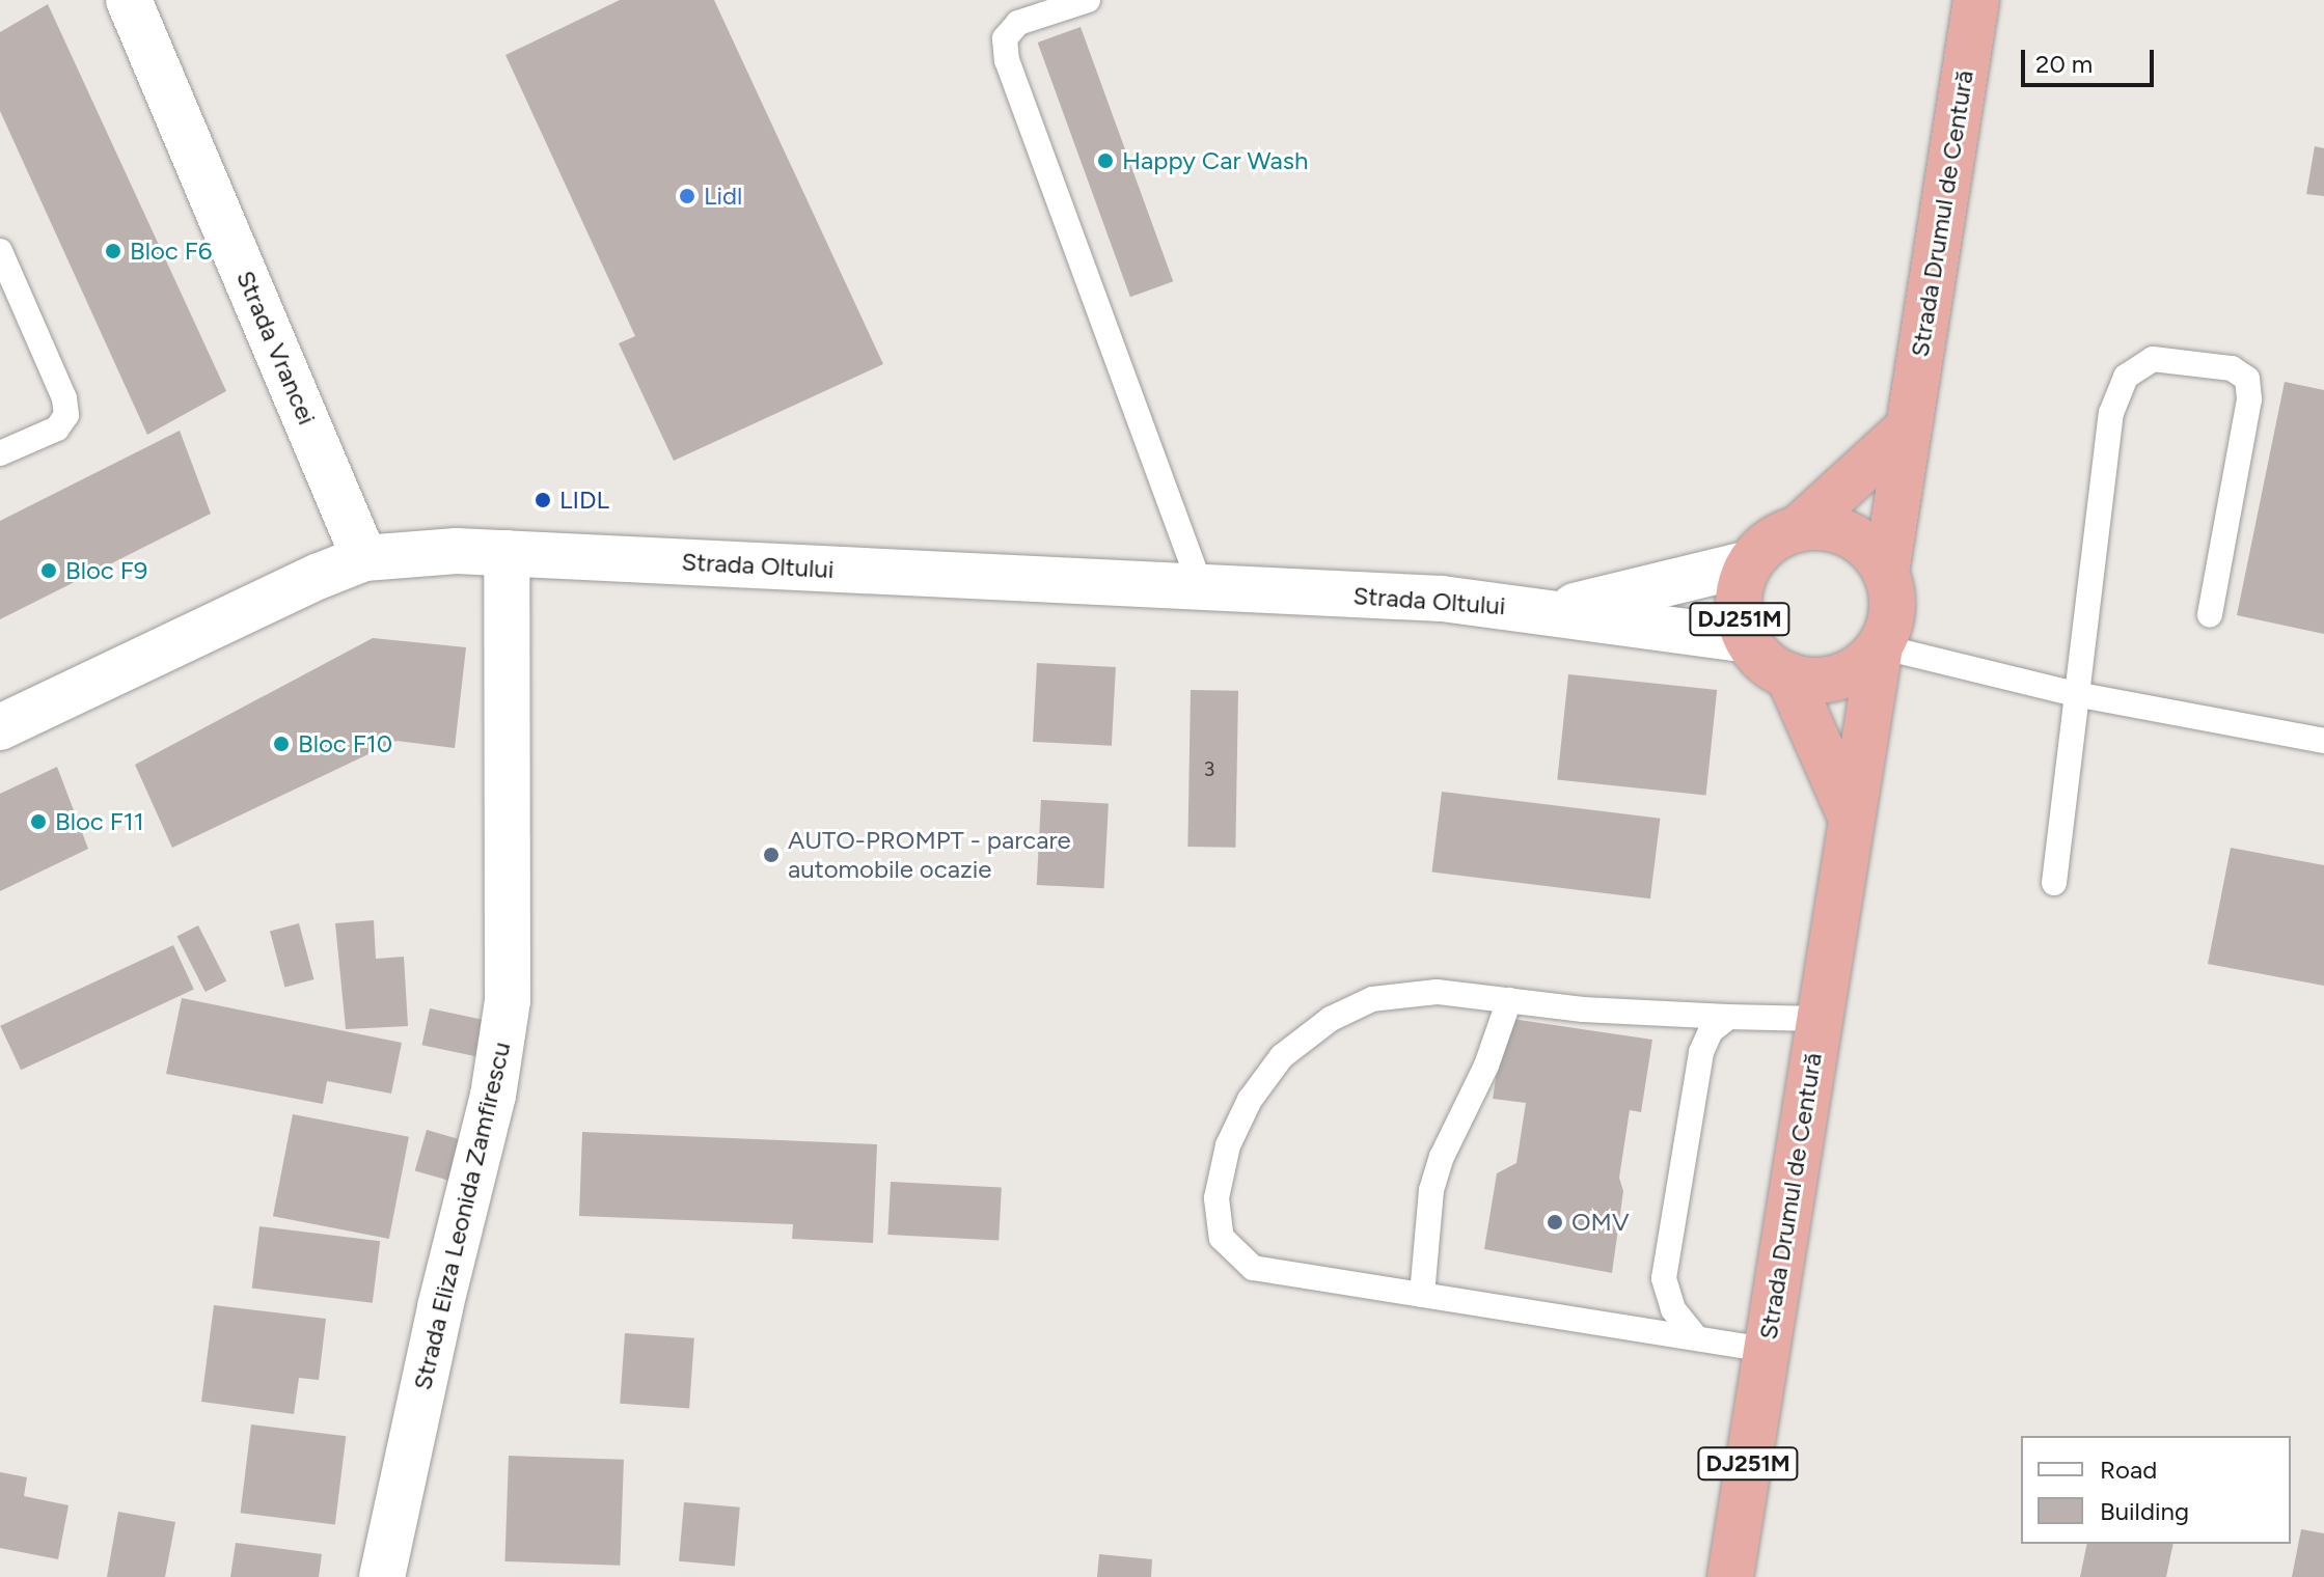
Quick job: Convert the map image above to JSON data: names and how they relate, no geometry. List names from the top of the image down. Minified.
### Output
{"streets":{"highway":["Strada Drumul de Centură","DJ251M"],"street":["Strada Vrancei","Strada Oltului","Strada Eliza Leonida Zamfirescu"]},"crossings":[["Strada Drumul de Centură","Strada Oltului"],["Strada Drumul de Centură","DJ251M"],["Strada Vrancei","Strada Oltului"],["Strada Oltului","DJ251M"],["Strada Oltului","Strada Eliza Leonida Zamfirescu"]],"places":["Happy Car Wash","Lidl","Bloc F6","LIDL","Bloc F9","Bloc F10","Bloc F11","AUTO-PROMPT - parcare automobile ocazie","OMV"],"house_numbers":["3"],"legend":["Road","Building"],"scale_bar":"20 m"}
